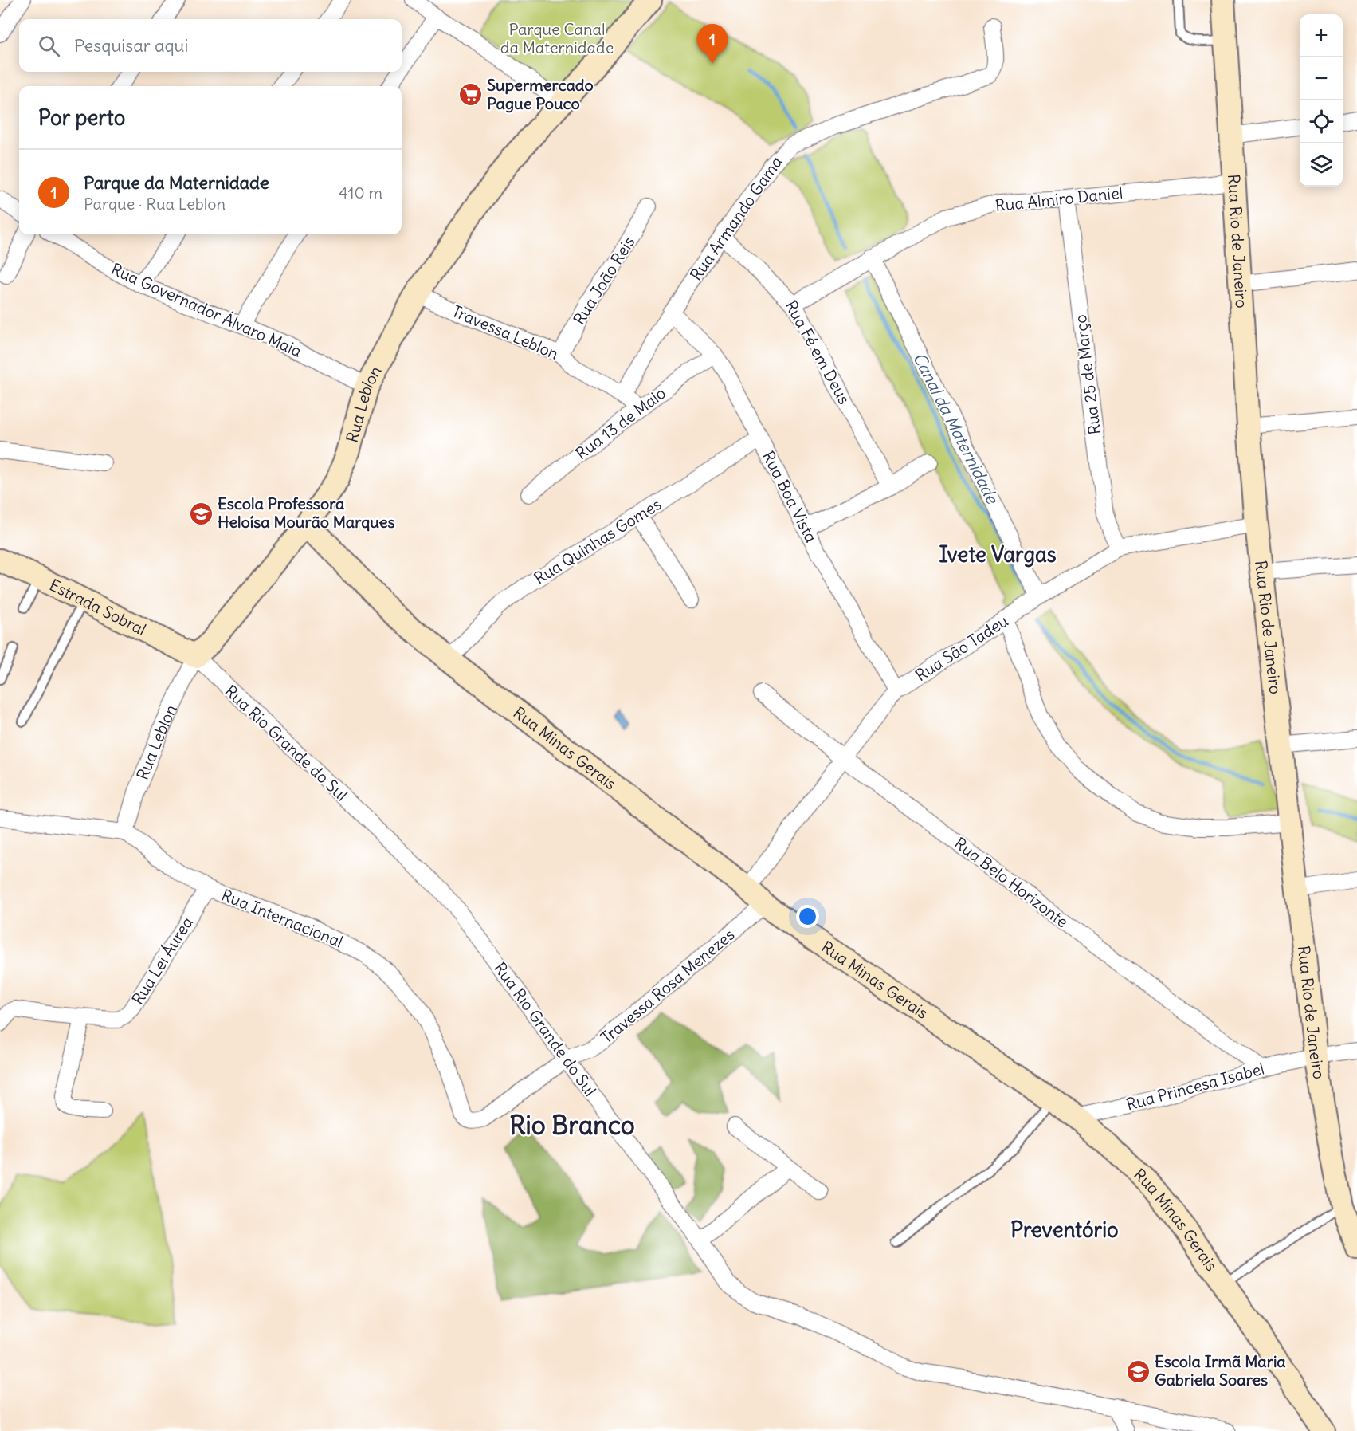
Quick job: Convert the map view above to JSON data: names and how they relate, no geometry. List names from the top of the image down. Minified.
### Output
{"streets":{"street":["Rua Almiro Daniel","Rua Armando Gama","Rua Rio de Janeiro","Rua João Reis","Rua Governador Álvaro Maia","Travessa Leblon","Rua Fé em Deus","Rua 25 de Março","Rua Leblon","Rua 13 de Maio","Rua Boa Vista","Rua Quinhas Gomes","Estrada Sobral","Rua São Tadeu","Rua Rio Grande do Sul","Rua Minas Gerais","Rua Belo Horizonte","Rua Internacional","Rua Lei Áurea","Travessa Rosa Menezes","Rua Princesa Isabel"]},"crossings":[["Rua Almiro Daniel","Rua Rio de Janeiro"],["Rua Almiro Daniel","Rua Fé em Deus"],["Rua Almiro Daniel","Rua 25 de Março"],["Rua Armando Gama","Travessa Leblon"],["Rua Armando Gama","Rua Fé em Deus"],["Rua Armando Gama","Rua Boa Vista"],["Rua Rio de Janeiro","Rua São Tadeu"],["Rua Rio de Janeiro","Rua Princesa Isabel"],["Rua João Reis","Travessa Leblon"],["Rua Governador Álvaro Maia","Rua Leblon"],["Travessa Leblon","Rua Leblon"],["Travessa Leblon","Rua 13 de Maio"],["Rua 25 de Março","Rua São Tadeu"],["Rua Leblon","Estrada Sobral"],["Rua Leblon","Rua Rio Grande do Sul"],["Rua Leblon","Rua Minas Gerais"],["Rua Leblon","Rua Internacional"],["Rua 13 de Maio","Rua Boa Vista"],["Rua Boa Vista","Rua Quinhas Gomes"],["Rua Boa Vista","Rua São Tadeu"],["Rua Quinhas Gomes","Rua Minas Gerais"],["Estrada Sobral","Rua Rio Grande do Sul"],["Rua São Tadeu","Rua Minas Gerais"],["Rua São Tadeu","Rua Belo Horizonte"],["Rua Rio Grande do Sul","Travessa Rosa Menezes"],["Rua Minas Gerais","Travessa Rosa Menezes"],["Rua Minas Gerais","Rua Princesa Isabel"],["Rua Belo Horizonte","Rua Princesa Isabel"],["Rua Internacional","Rua Lei Áurea"],["Rua Internacional","Travessa Rosa Menezes"]],"districts":["Ivete Vargas","Rio Branco","Preventório"],"water":["Canal da Maternidade"],"parks":["Parque Canal da Maternidade"],"places":{"supermarket":["Supermercado Pague Pouco"],"school or university":["Escola Professora Heloísa Mourão Marques","Escola Irmã Maria Gabriela Soares"]},"page":{"map_buttons":["+","−"],"search":"Pesquisar aqui","pins":"1","heading":"Por perto","list":[{"mark":"1","name":"Parque da Maternidade","note":"Parque · Rua Leblon","value":"410 m"}]}}
